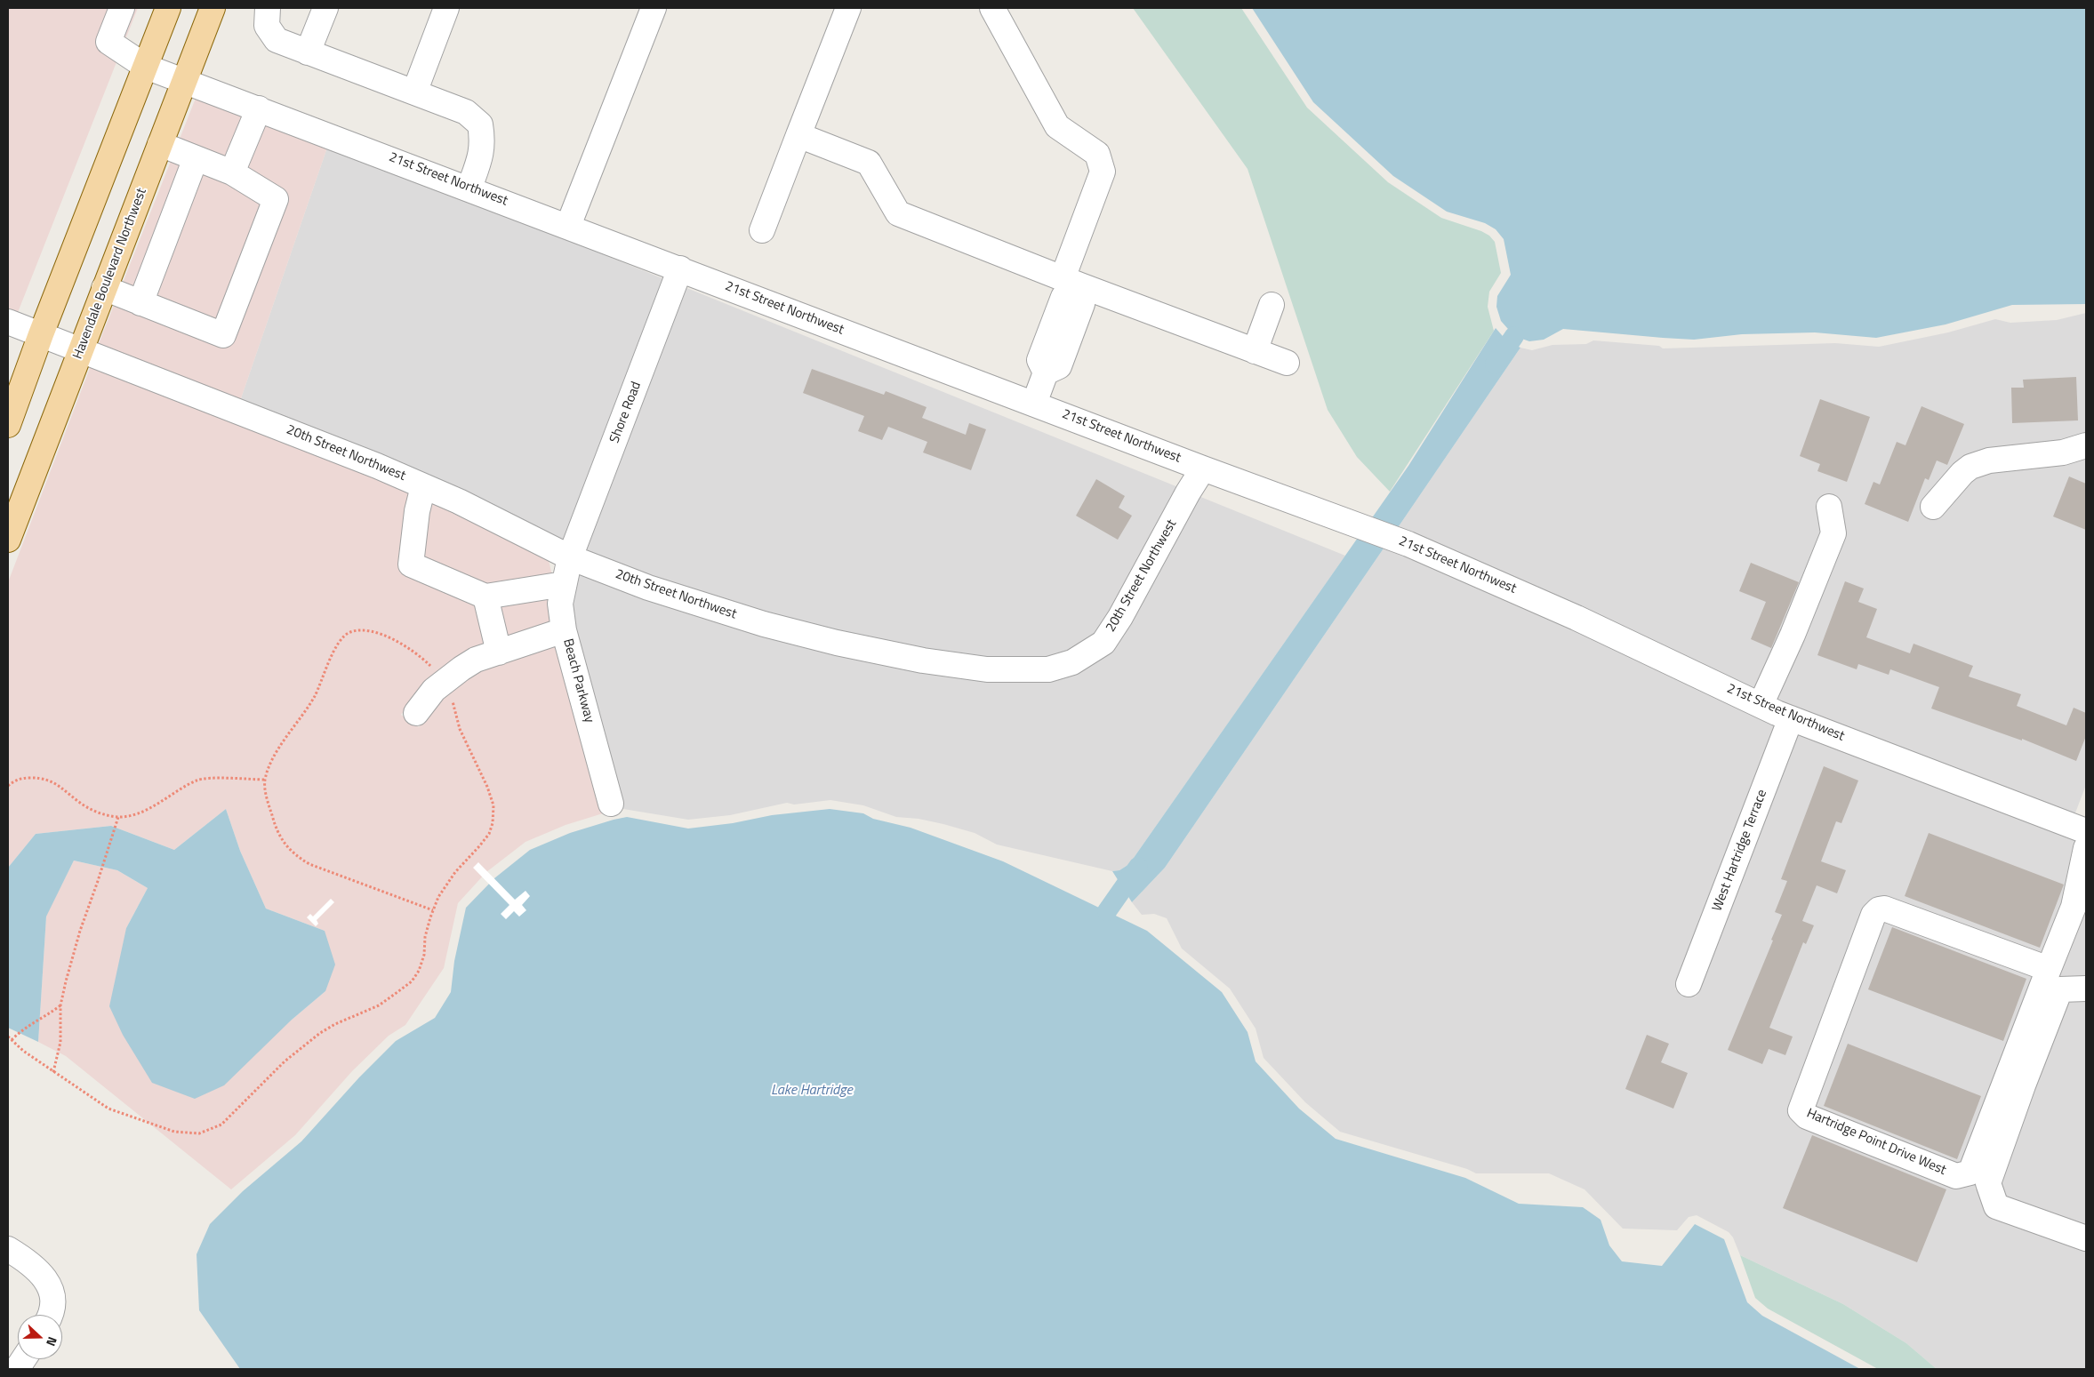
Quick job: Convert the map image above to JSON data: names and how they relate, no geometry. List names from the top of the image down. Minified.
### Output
{"streets":{"main road":["Havendale Boulevard Northwest"],"street":["21st Street Northwest","Shore Road","20th Street Northwest","Beach Parkway","West Hartridge Terrace","Hartridge Point Drive West"]},"crossings":[["21st Street Northwest","Havendale Boulevard Northwest"],["21st Street Northwest","Shore Road"],["21st Street Northwest","20th Street Northwest"],["21st Street Northwest","West Hartridge Terrace"],["21st Street Northwest","Hartridge Point Drive West"],["Havendale Boulevard Northwest","20th Street Northwest"],["Shore Road","20th Street Northwest"],["Shore Road","Beach Parkway"],["20th Street Northwest","Beach Parkway"]],"water":["Lake Hartridge"],"north":"right"}
